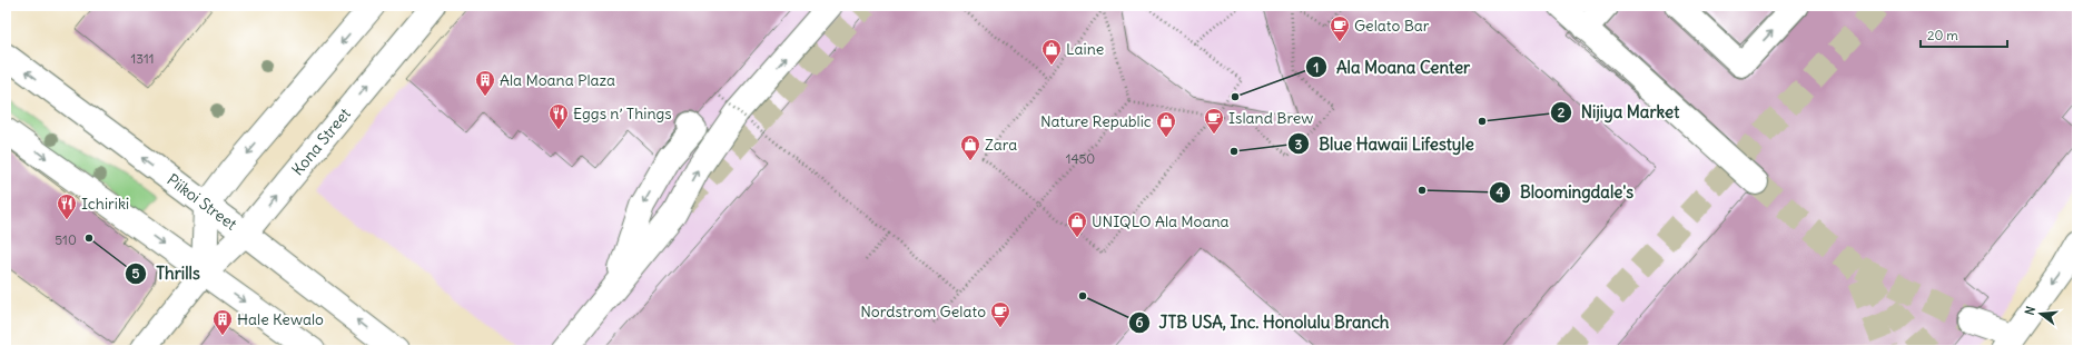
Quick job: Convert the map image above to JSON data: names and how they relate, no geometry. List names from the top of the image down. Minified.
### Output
{"streets":{"street":["Kona Street","Piikoi Street"]},"crossings":[["Kona Street","Piikoi Street"]],"places":{"cafe":["Gelato Bar","Island Brew","Nordstrom Gelato"],"shop":["Laine","Nature Republic","Zara","UNIQLO Ala Moana"],"other":["Ala Moana Center","Nijiya Market","Blue Hawaii Lifestyle","Bloomingdale's","Thrills","JTB USA, Inc. Honolulu Branch"],"building":["Ala Moana Plaza","Hale Kewalo"],"restaurant":["Eggs n’ Things","Ichiriki"]},"house_numbers":["1311","1450","510"],"scale_bar":"20 m","north":"left"}
